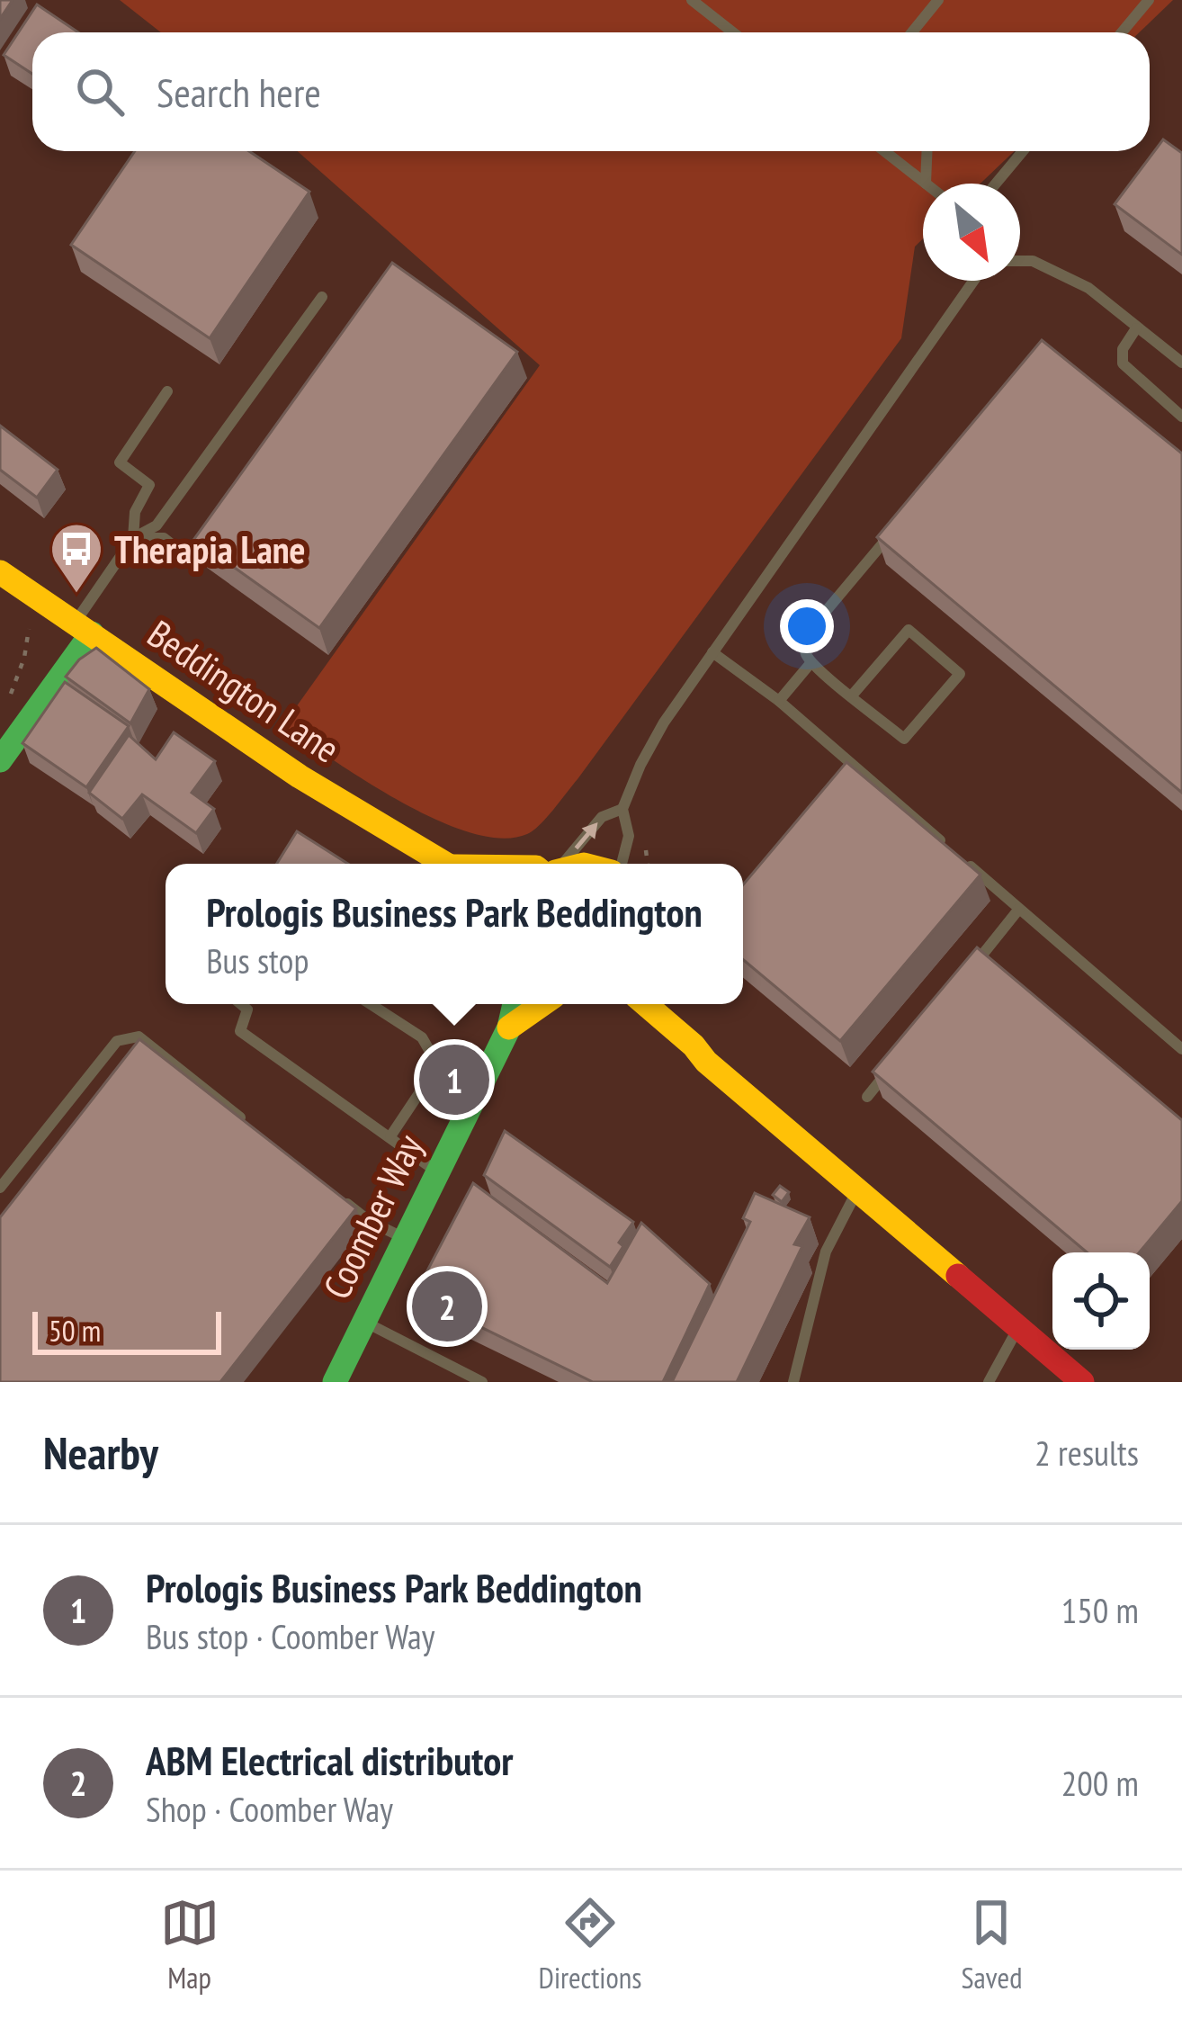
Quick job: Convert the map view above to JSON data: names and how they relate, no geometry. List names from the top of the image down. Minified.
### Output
{"streets":{"main road":["Beddington Lane","Coomber Way"]},"places":{"bus stop":["Therapia Lane"]},"scale_bar":"50 m","north":"bottom right","page":{"search":"Search here","popup":["Prologis Business Park Beddington","Bus stop"],"pins":["1","2"],"scale":"50 m","heading":["Nearby","2 results"],"list":[{"mark":"1","name":"Prologis Business Park Beddington","note":"Bus stop · Coomber Way","value":"150 m"},{"mark":"2","name":"ABM Electrical distributor","note":"Shop · Coomber Way","value":"200 m"}],"nav":["Map","Directions","Saved"]}}
